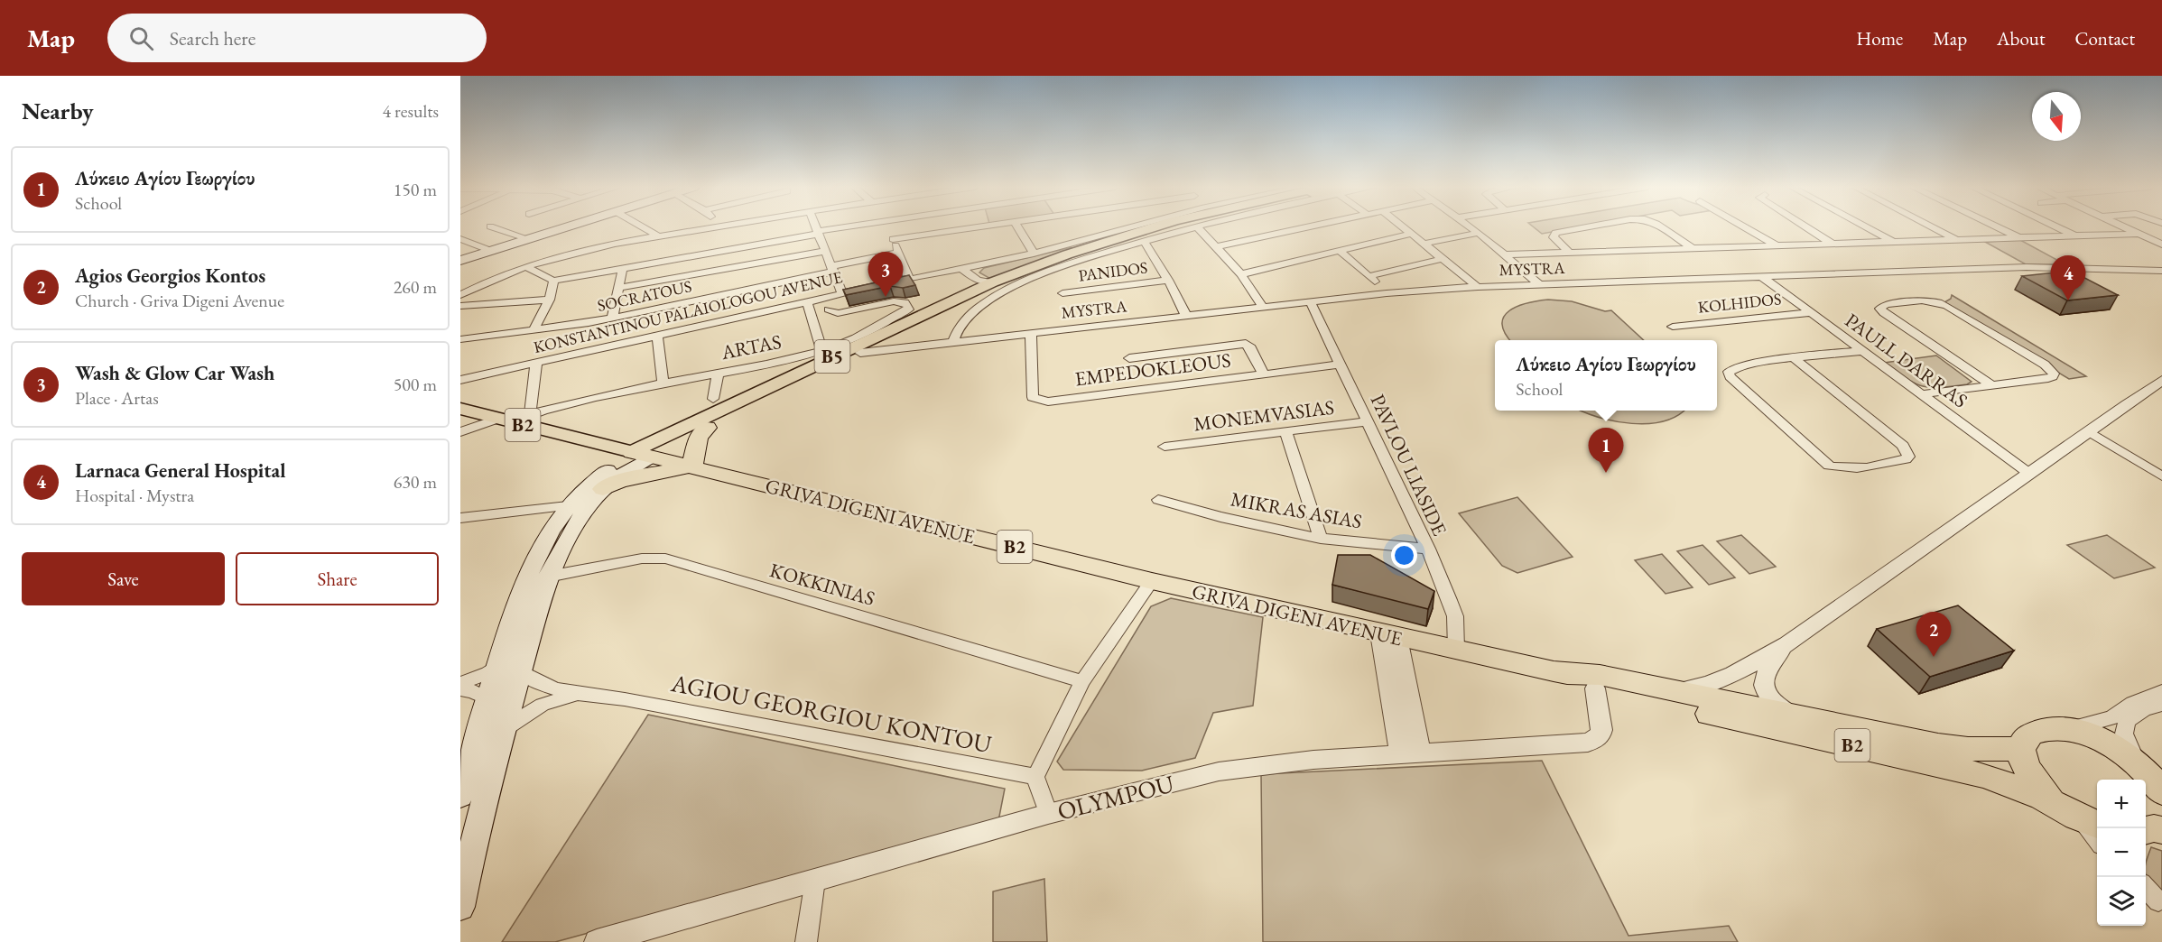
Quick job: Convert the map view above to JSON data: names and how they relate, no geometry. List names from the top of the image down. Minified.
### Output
{"streets":{"highway":["B2","GRIVA DIGENI AVENUE"],"main road":["B5"],"street":["MYSTRA","PANIDOS","SOCRATOUS","KOLHIDOS","KONSTANTINOU PALAIOLOGOU AVENUE","ARTAS","PAULL DARRAS","EMPEDOKLEOUS","MONEMVASIAS","PAVLOU LIASIDE","MIKRAS ASIAS","KOKKINIAS","AGIOU GEORGIOU KONTOU","OLYMPOU"]},"crossings":[["MYSTRA","PANIDOS"],["MYSTRA","B5"],["MYSTRA","PAULL DARRAS"],["MYSTRA","EMPEDOKLEOUS"],["MYSTRA","PAVLOU LIASIDE"],["KOLHIDOS","PAULL DARRAS"],["ARTAS","GRIVA DIGENI AVENUE"],["B5","GRIVA DIGENI AVENUE"],["EMPEDOKLEOUS","PAVLOU LIASIDE"],["MONEMVASIAS","PAVLOU LIASIDE"],["PAVLOU LIASIDE","MIKRAS ASIAS"],["PAVLOU LIASIDE","GRIVA DIGENI AVENUE"],["GRIVA DIGENI AVENUE","OLYMPOU"]],"north":"bottom","page":{"header":"Map","search":"Search here","nav":["Home","Map","About","Contact"],"heading":["Nearby","4 results"],"list":[{"mark":"1","name":"Λύκειο Αγίου Γεωργίου","note":"School","value":"150 m"},{"mark":"2","name":"Agios Georgios Kontos","note":"Church · Griva Digeni Avenue","value":"260 m"},{"mark":"3","name":"Wash & Glow Car Wash","note":"Place · Artas","value":"500 m"},{"mark":"4","name":"Larnaca General Hospital","note":"Hospital · Mystra","value":"630 m"}],"pins":["3","4","1","2"],"popup":["Λύκειο Αγίου Γεωργίου","School"],"buttons":["Save","Share"],"map_buttons":["+","−"]}}
